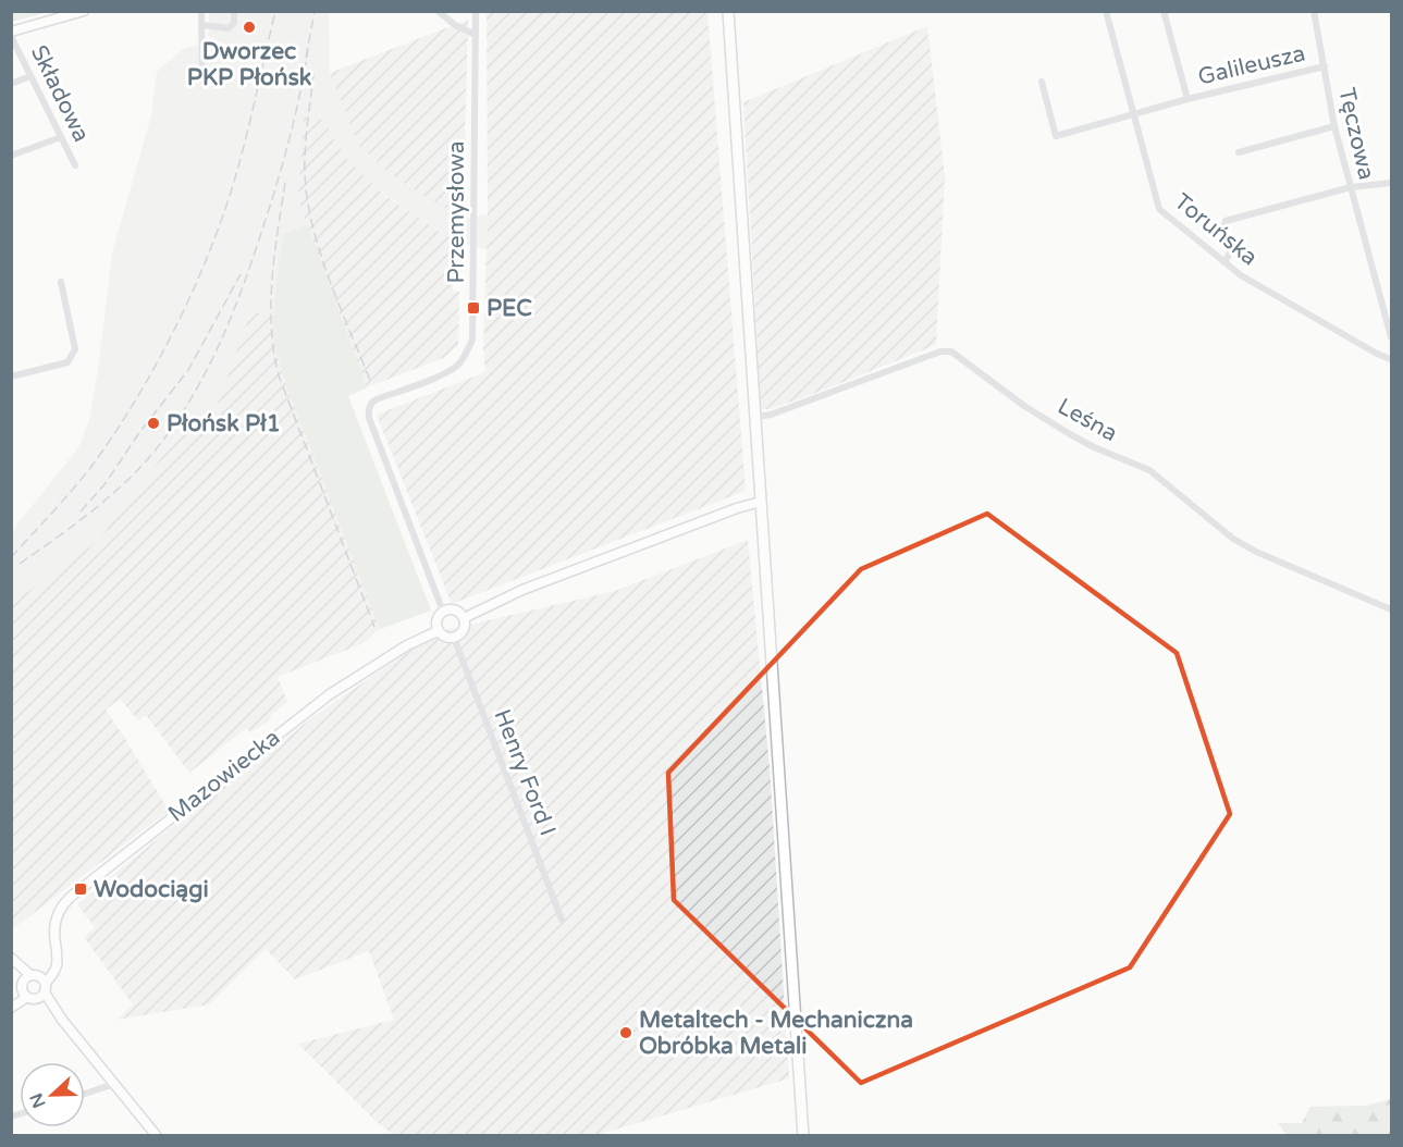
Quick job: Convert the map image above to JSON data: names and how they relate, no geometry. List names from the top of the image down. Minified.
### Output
{"streets":{"street":["Galileusza","Składowa","Tęczowa","Przemysłowa","Toruńska","Leśna","Henry Ford I","Mazowiecka"]},"crossings":[["Galileusza","Tęczowa"],["Galileusza","Toruńska"],["Przemysłowa","Henry Ford I"],["Przemysłowa","Mazowiecka"],["Henry Ford I","Mazowiecka"]],"places":{"other":["Dworzec PKP Płońsk","Płońsk Pł1","Metaltech - Mechaniczna Obróbka Metali"],"transit":["PEC","Wodociągi"]},"north":"left"}
